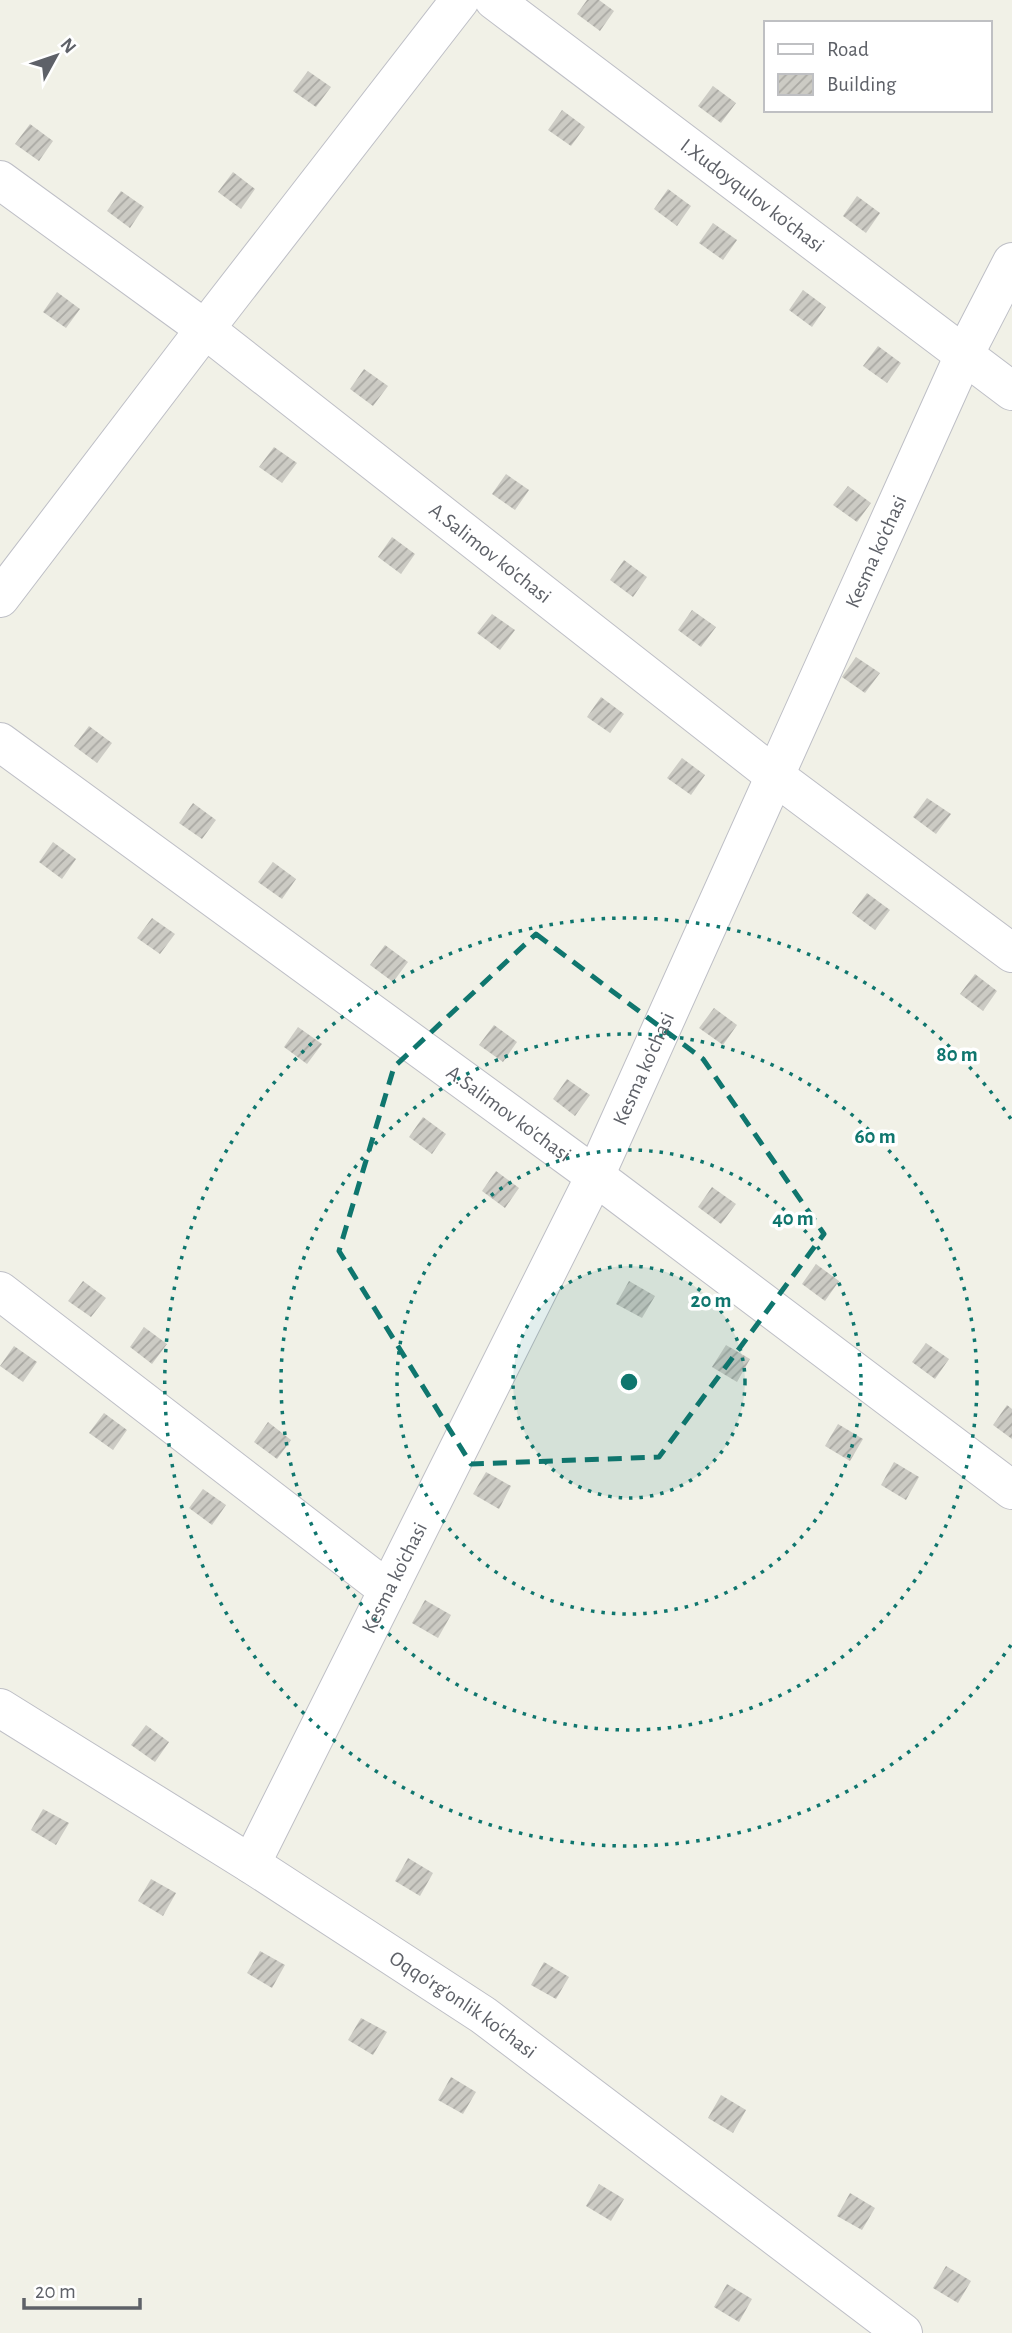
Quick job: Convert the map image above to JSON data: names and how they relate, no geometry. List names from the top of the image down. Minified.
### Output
{"streets":{"street":["I.Xudoyqulov ko'chasi","Kesma ko'chasi","A.Salimov ko'chasi","Oqqo'rg'onlik ko'chasi"]},"crossings":[["I.Xudoyqulov ko'chasi","Kesma ko'chasi"],["Kesma ko'chasi","A.Salimov ko'chasi"],["Kesma ko'chasi","Oqqo'rg'onlik ko'chasi"]],"legend":["Road","Building"],"scale_bar":"20 m","north":"top right","rings":["80 m","60 m","40 m","20 m"]}
